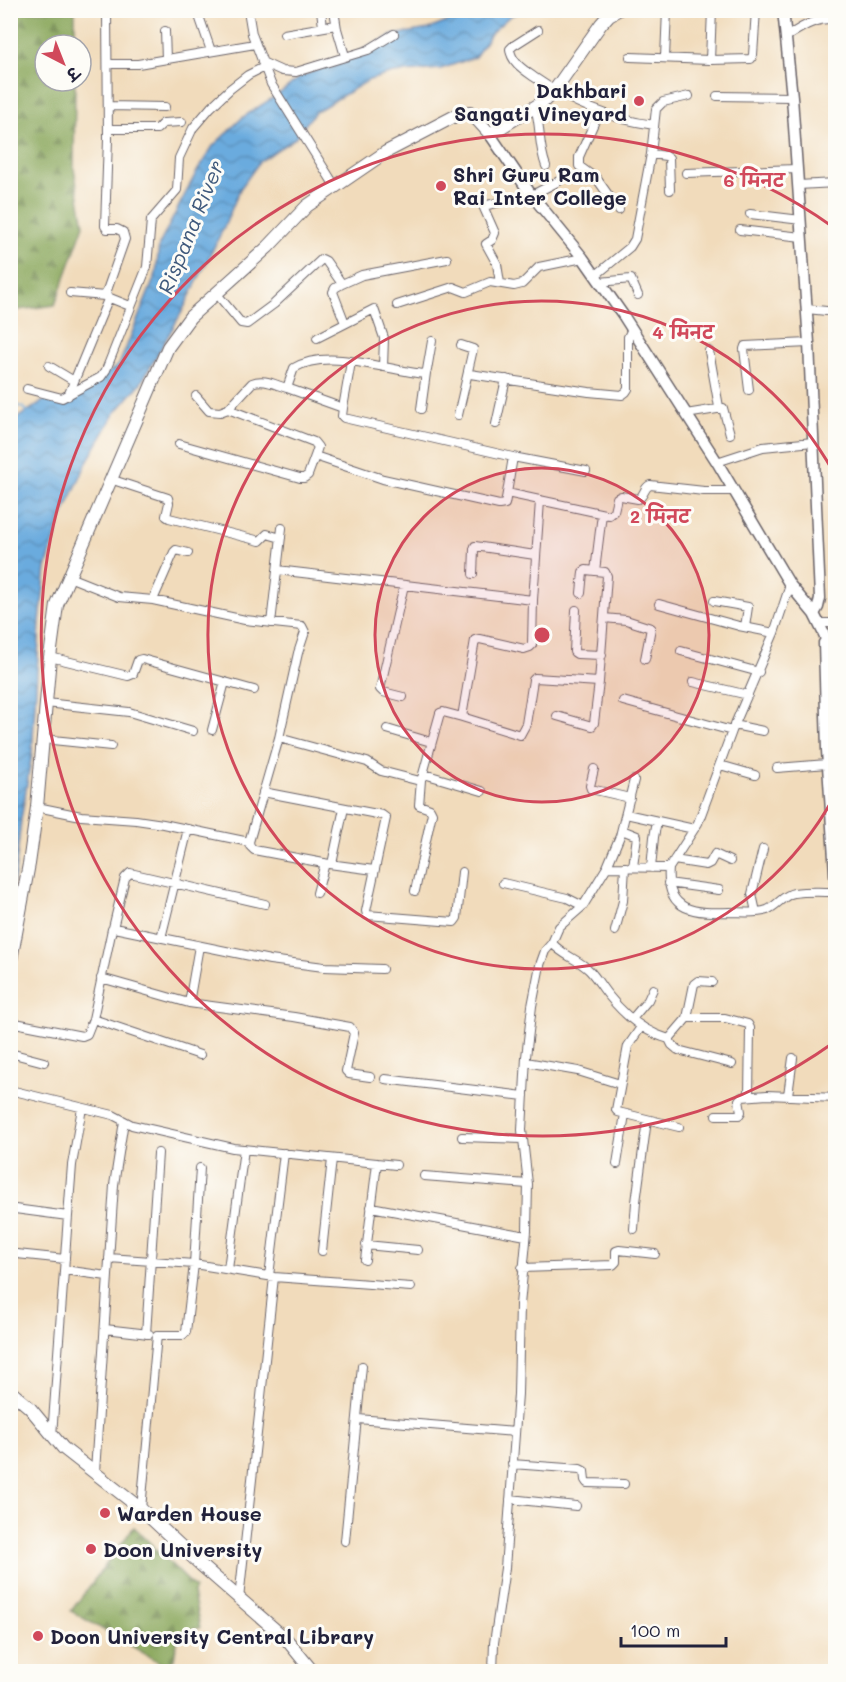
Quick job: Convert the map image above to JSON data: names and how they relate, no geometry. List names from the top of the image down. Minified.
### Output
{"water":["Rispana River"],"places":["Dakhbari Sangati Vineyard","Shri Guru Ram Rai Inter College","Warden House","Doon University","Doon University Central Library"],"scale_bar":"100 m","north":"bottom right","rings":["6 मिनट","4 मिनट","2 मिनट"]}
